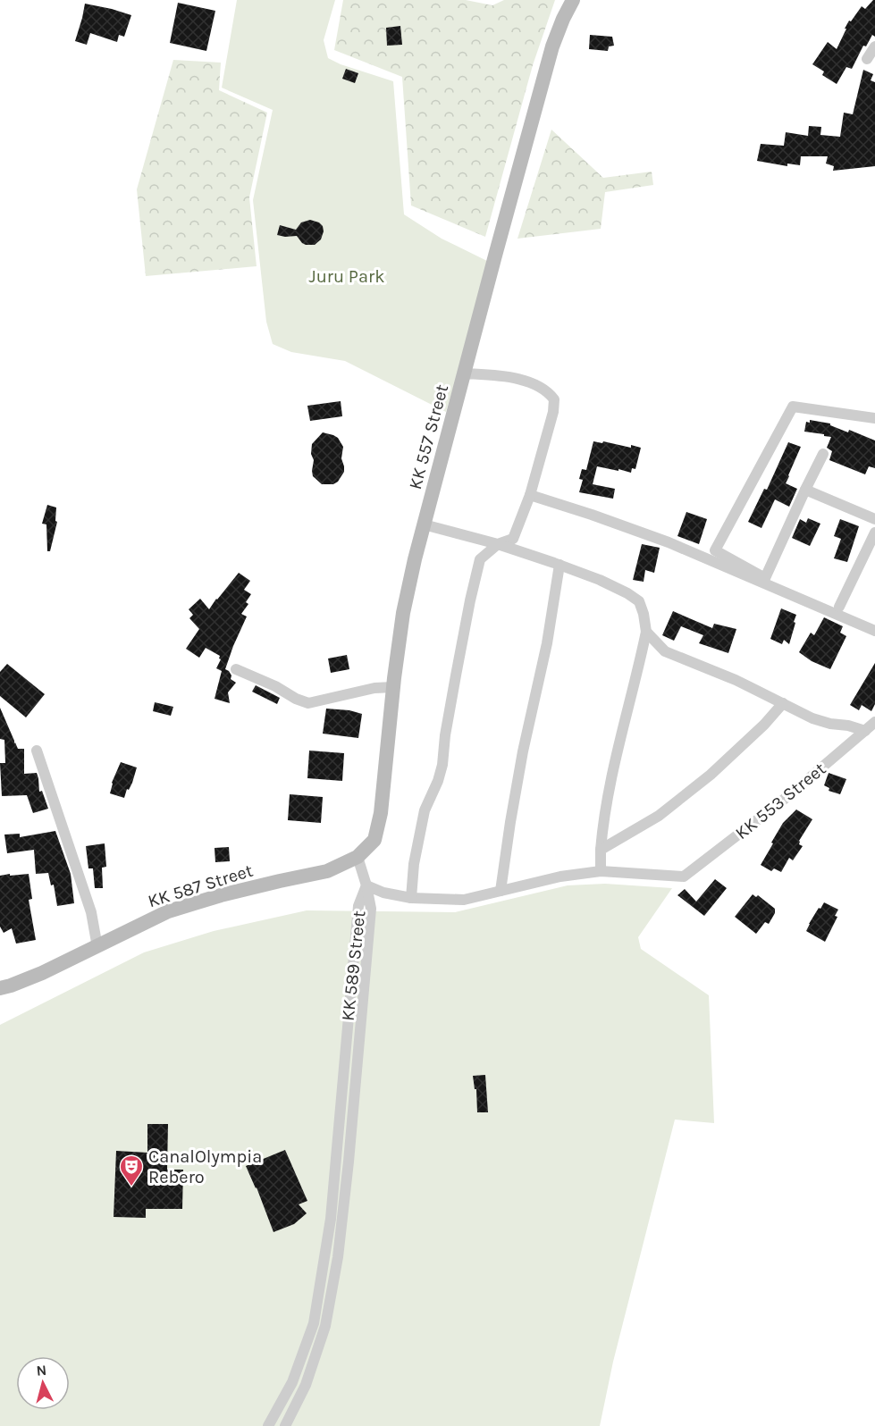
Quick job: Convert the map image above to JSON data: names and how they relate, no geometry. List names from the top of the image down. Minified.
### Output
{"streets":{"street":["KK 557 Street","KK 553 Street","KK 587 Street","KK 589 Street"]},"crossings":[["KK 557 Street","KK 587 Street"]],"parks":["Juru Park"],"places":{"theatre":["CanalOlympia Rebero"]},"north":"top"}
